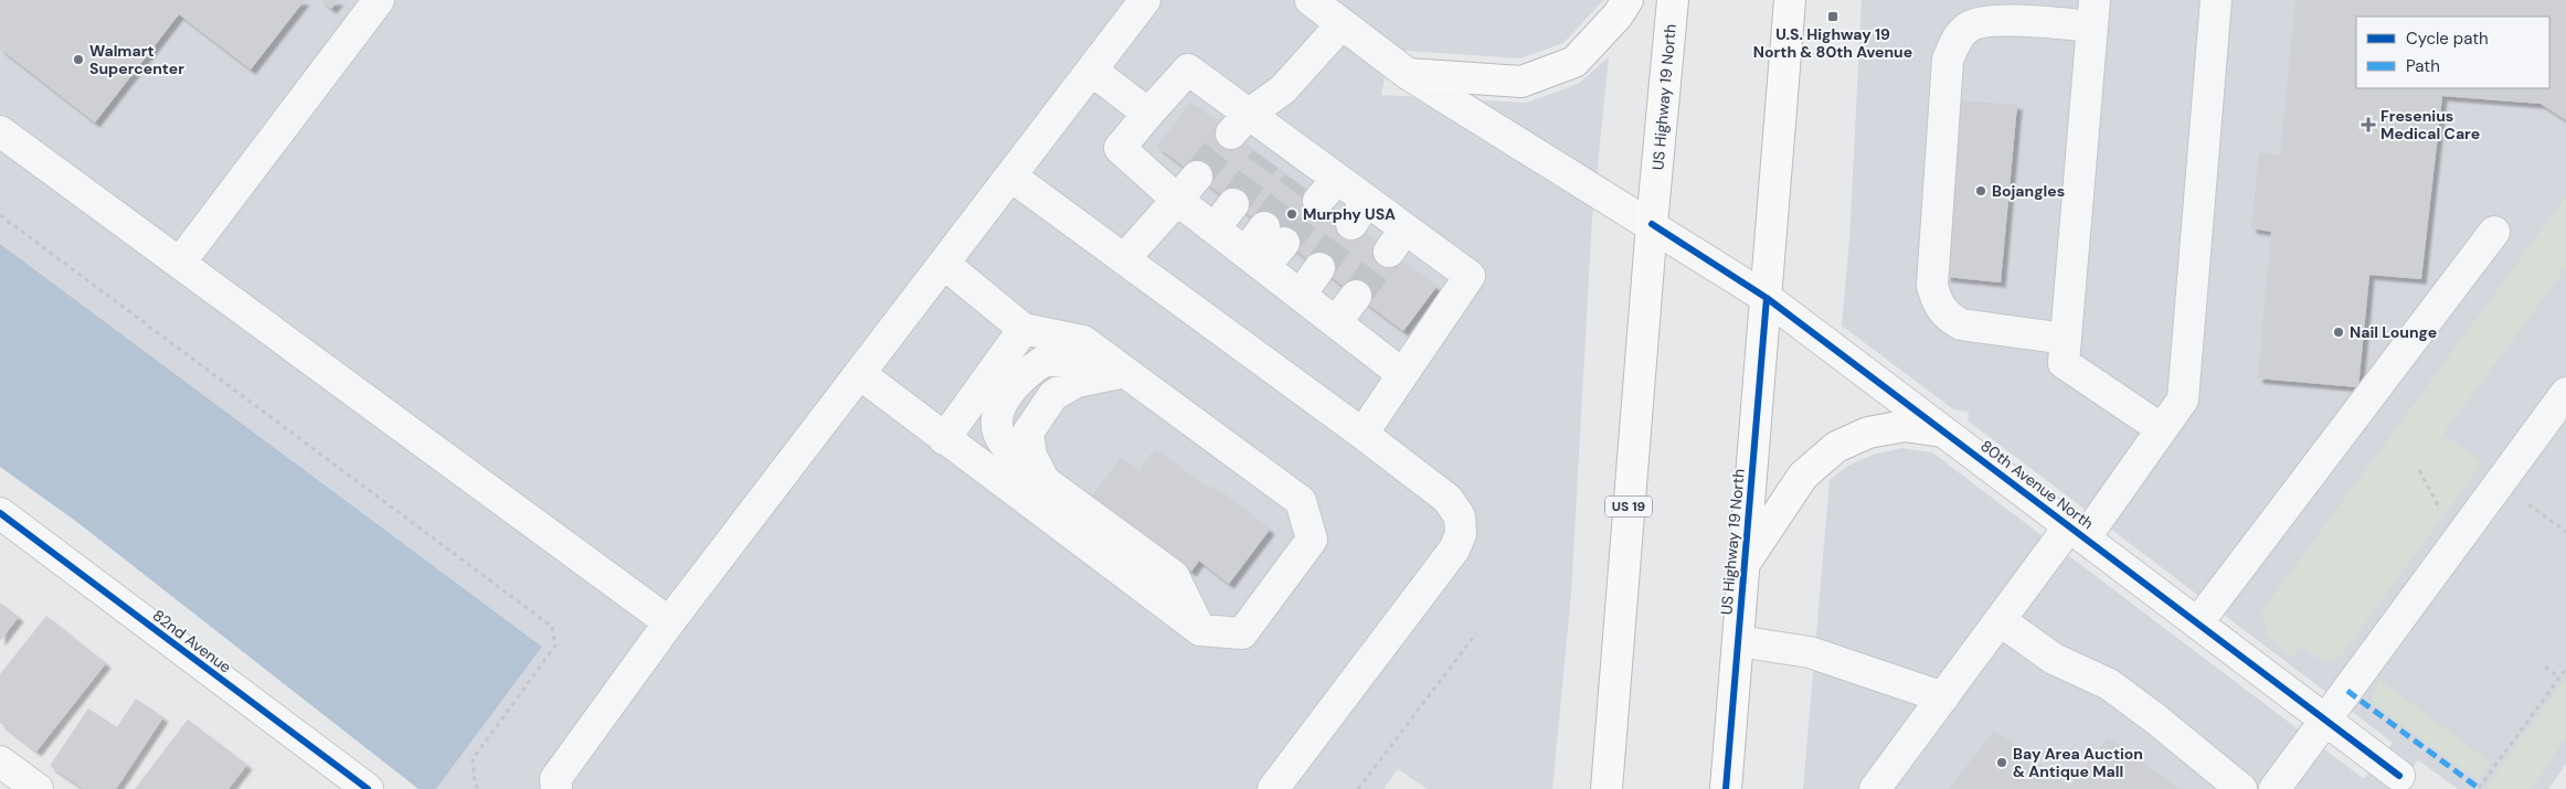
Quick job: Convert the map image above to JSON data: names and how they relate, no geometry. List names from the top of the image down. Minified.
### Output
{"streets":{"highway":["US Highway 19 North","US 19"],"street":["80th Avenue North","82nd Avenue"]},"crossings":[["US Highway 19 North","80th Avenue North"]],"places":{"transit":["U.S. Highway 19 North & 80th Avenue"],"other":["Walmart Supercenter","Bojangles","Murphy USA","Nail Lounge","Bay Area Auction & Antique Mall"],"health":["Fresenius Medical Care"]},"legend":["Cycle path","Path"]}
